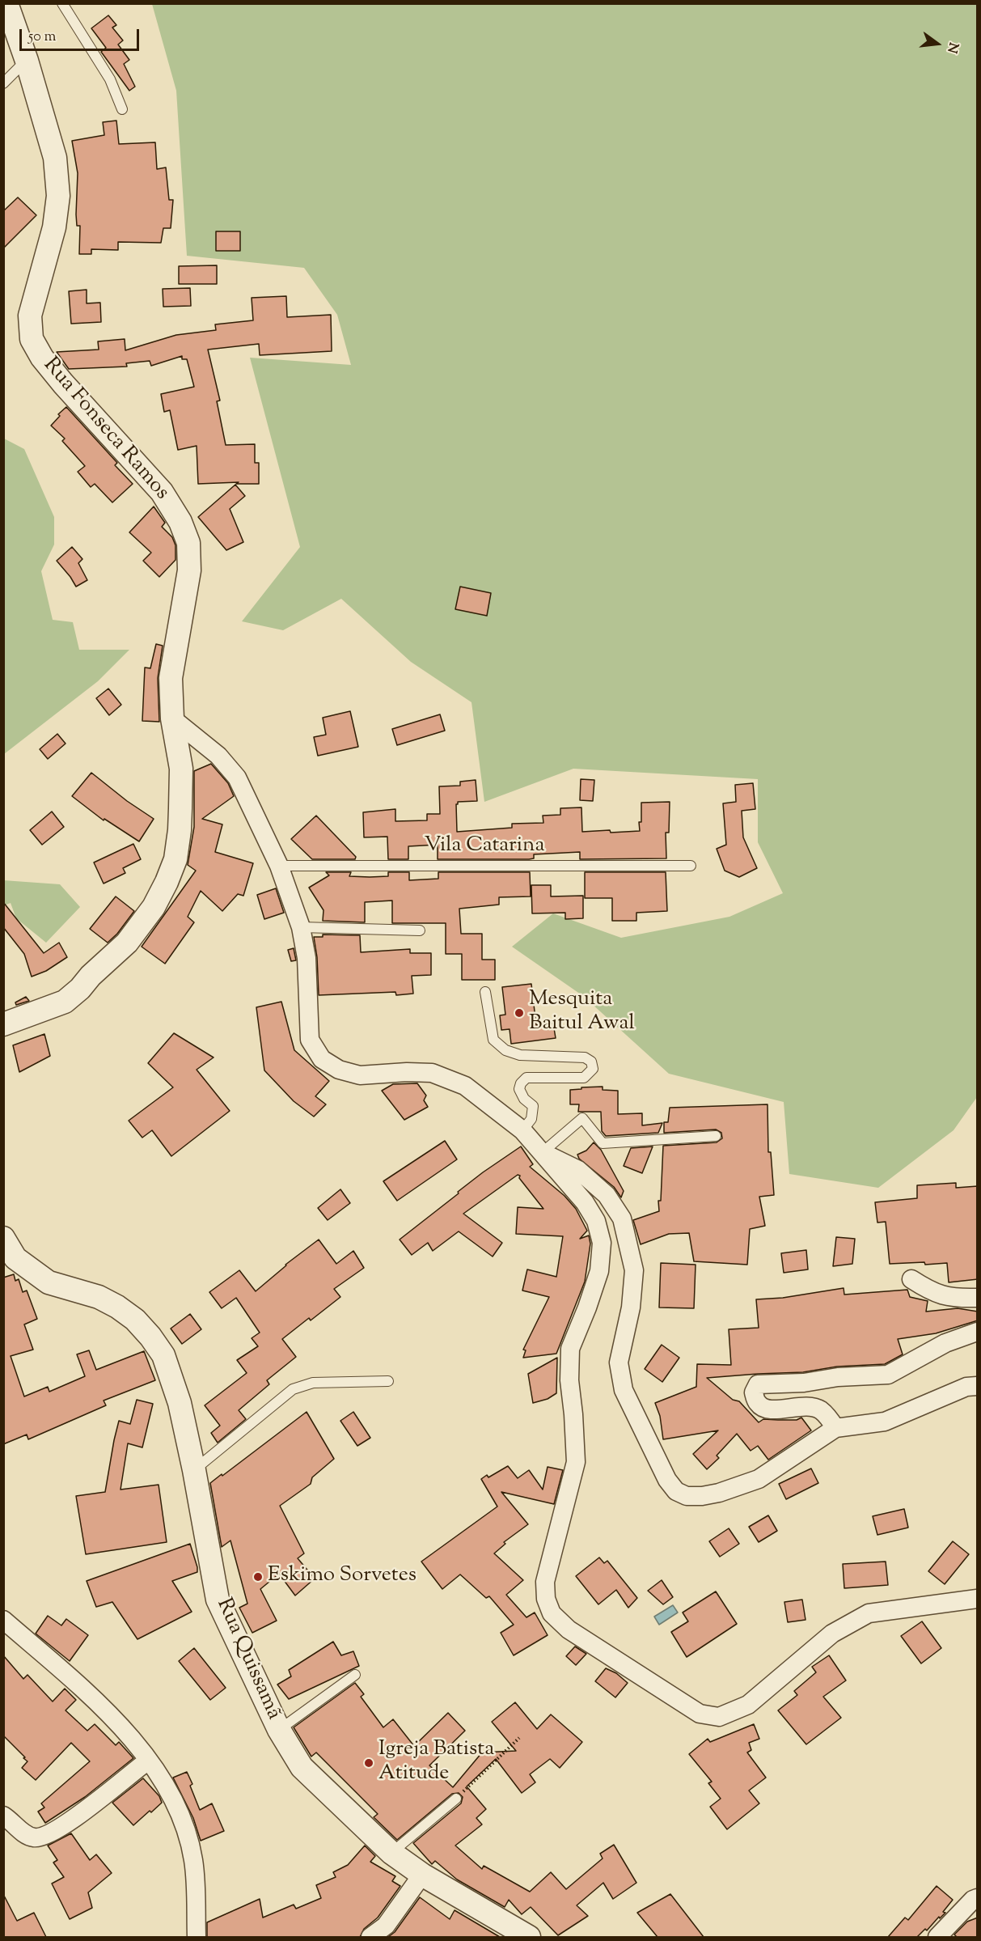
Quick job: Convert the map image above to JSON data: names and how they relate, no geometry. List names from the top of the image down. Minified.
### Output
{"streets":{"street":["Rua Fonseca Ramos","Rua Quissamã"],"lane":["Vila Catarina"]},"places":["Mesquita Baitul Awal","Eskimo Sorvetes","Igreja Batista Atitude"],"scale_bar":"50 m","north":"right"}
